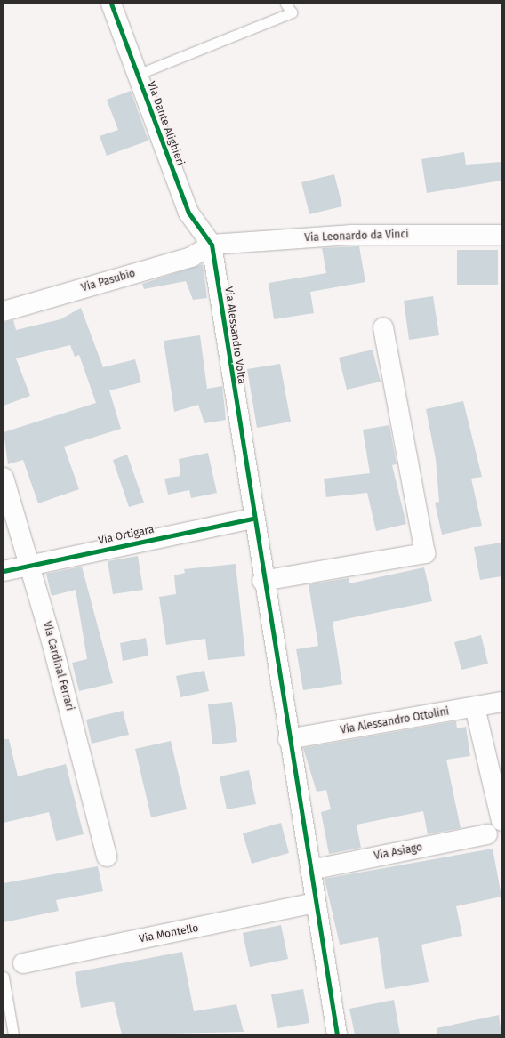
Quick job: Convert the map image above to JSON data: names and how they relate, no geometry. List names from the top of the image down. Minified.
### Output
{"streets":{"street":["Via Dante Alighieri","Via Leonardo da Vinci","Via Pasubio","Via Alessandro Volta","Via Ortigara","Via Cardinal Ferrari","Via Alessandro Ottolini","Via Asiago","Via Montello"]},"crossings":[["Via Dante Alighieri","Via Leonardo da Vinci"],["Via Dante Alighieri","Via Pasubio"],["Via Dante Alighieri","Via Alessandro Volta"],["Via Leonardo da Vinci","Via Pasubio"],["Via Leonardo da Vinci","Via Alessandro Volta"],["Via Pasubio","Via Alessandro Volta"],["Via Alessandro Volta","Via Ortigara"],["Via Alessandro Volta","Via Alessandro Ottolini"],["Via Alessandro Volta","Via Asiago"],["Via Alessandro Volta","Via Montello"],["Via Ortigara","Via Cardinal Ferrari"]]}
